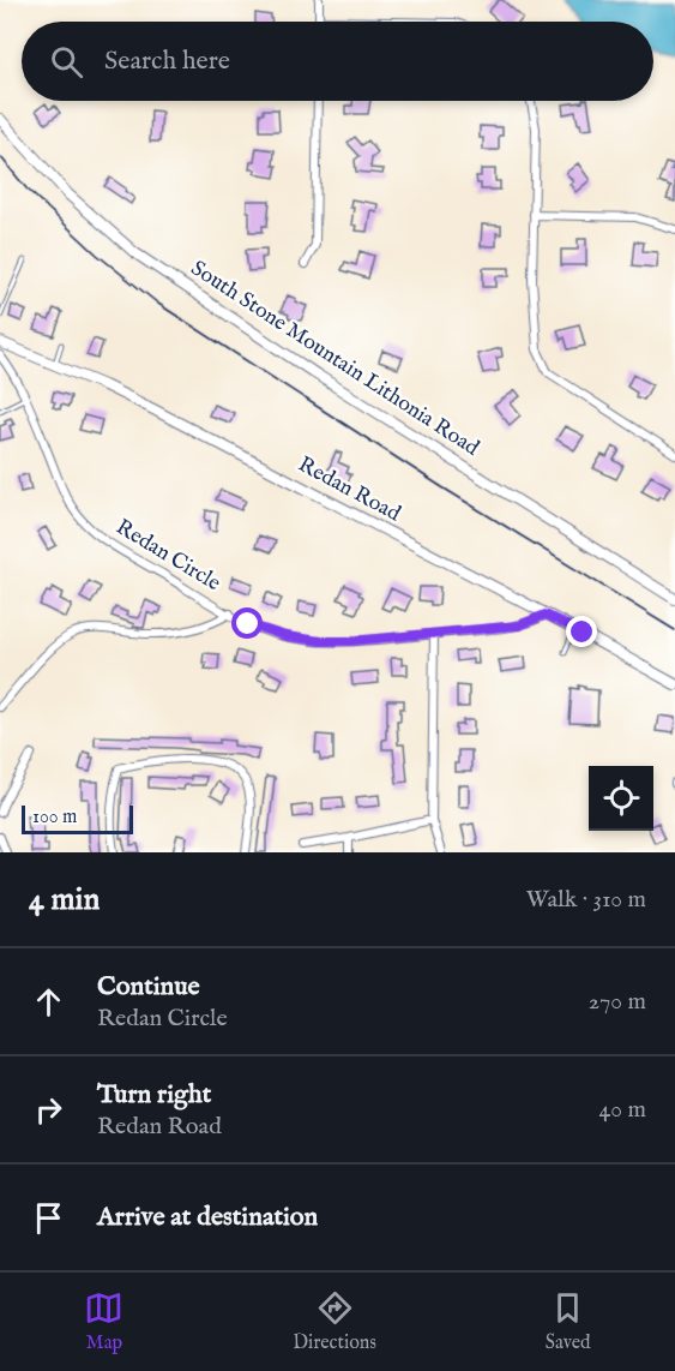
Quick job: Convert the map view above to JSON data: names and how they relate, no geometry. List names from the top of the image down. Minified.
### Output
{"streets":{"main road":["South Stone Mountain Lithonia Road","Redan Road"],"street":["Redan Circle"]},"crossings":[["Redan Road","Redan Circle"]],"scale_bar":"100 m","page":{"search":"Search here","scale":"100 m","heading":["4 min","Walk · 310 m"],"list":[["Continue","Redan Circle","270 m"],["Turn right","Redan Road","40 m"],"Arrive at destination"],"nav":["Map","Directions","Saved"]}}
